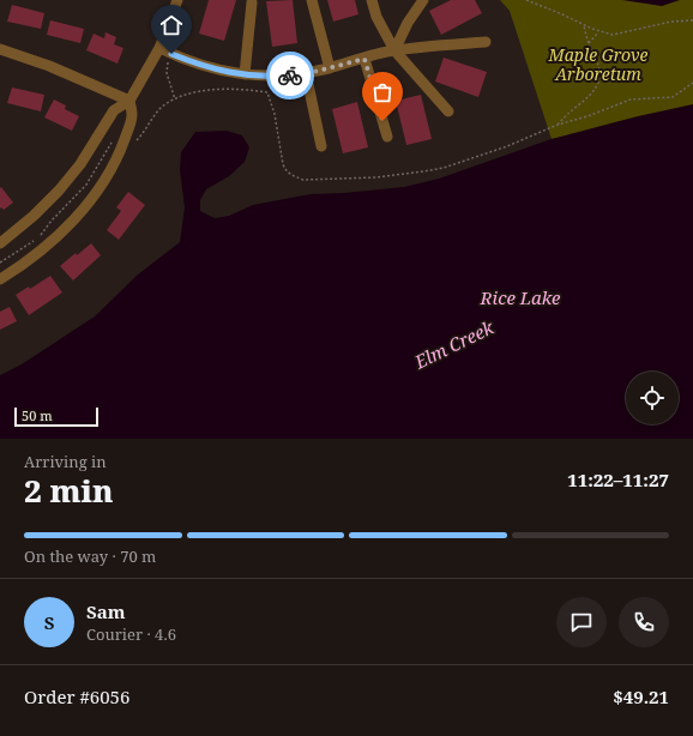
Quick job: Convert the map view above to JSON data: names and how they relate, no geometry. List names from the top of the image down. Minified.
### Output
{"water":["Rice Lake","Elm Creek"],"parks":["Maple Grove Arboretum"],"scale_bar":"50 m","page":{"scale":"50 m","heading":["2 min","Arriving in","11:22–11:27"],"panel":["Sam","Courier · 4.6","Order #6056","$49.21"],"bar":"On the way · 70 m","round":"S"}}
